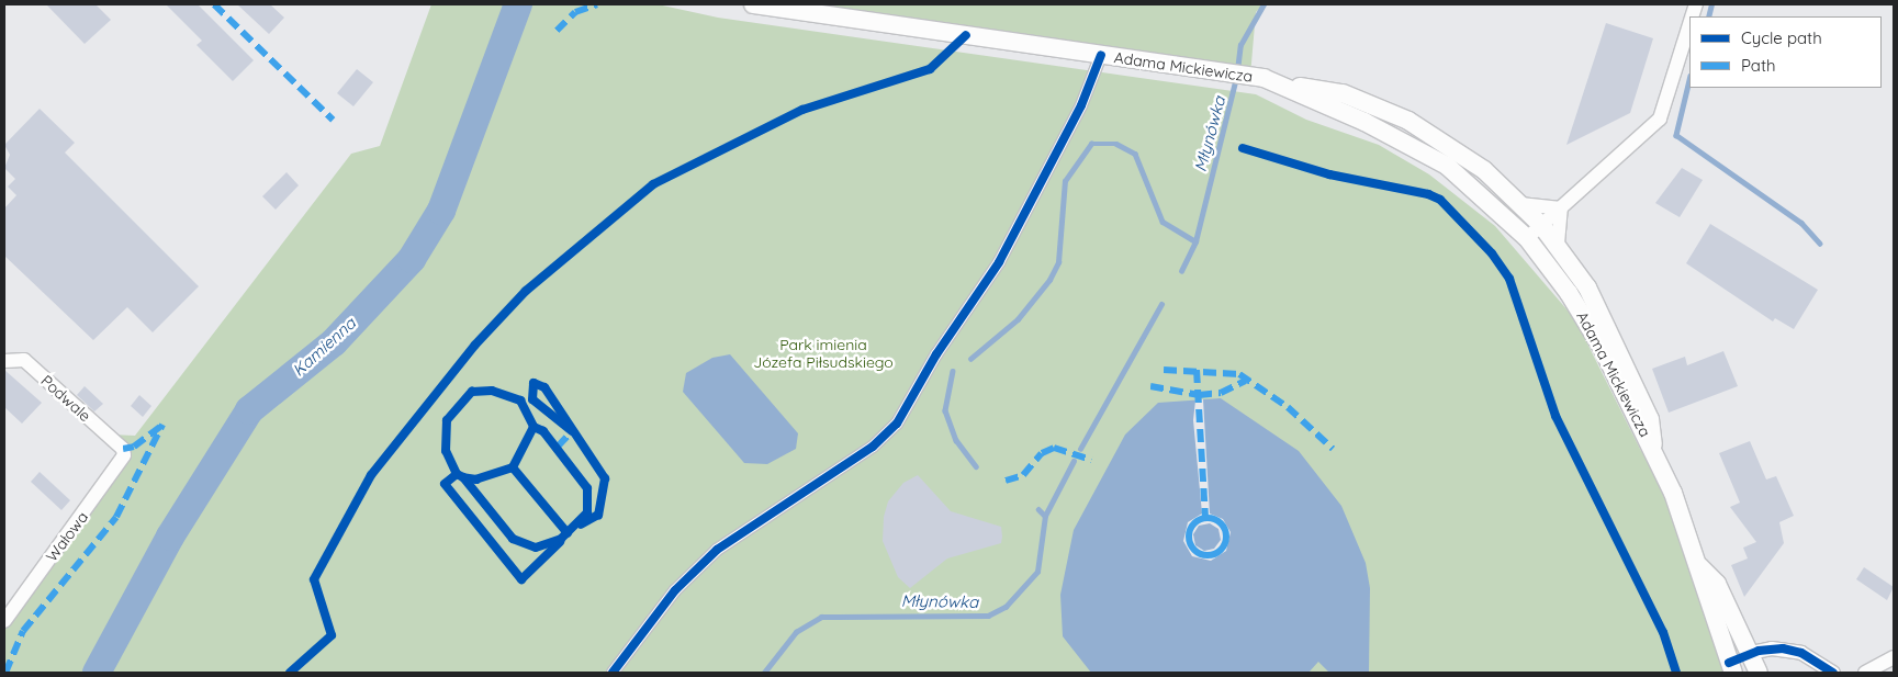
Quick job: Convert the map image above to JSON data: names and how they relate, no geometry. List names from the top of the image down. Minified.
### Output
{"streets":{"street":["Adama Mickiewicza","Podwale","Wałowa"]},"crossings":[["Podwale","Wałowa"]],"water":["Młynówka","Kamienna"],"parks":["Park imienia Józefa Piłsudskiego"],"legend":["Cycle path","Path"]}
